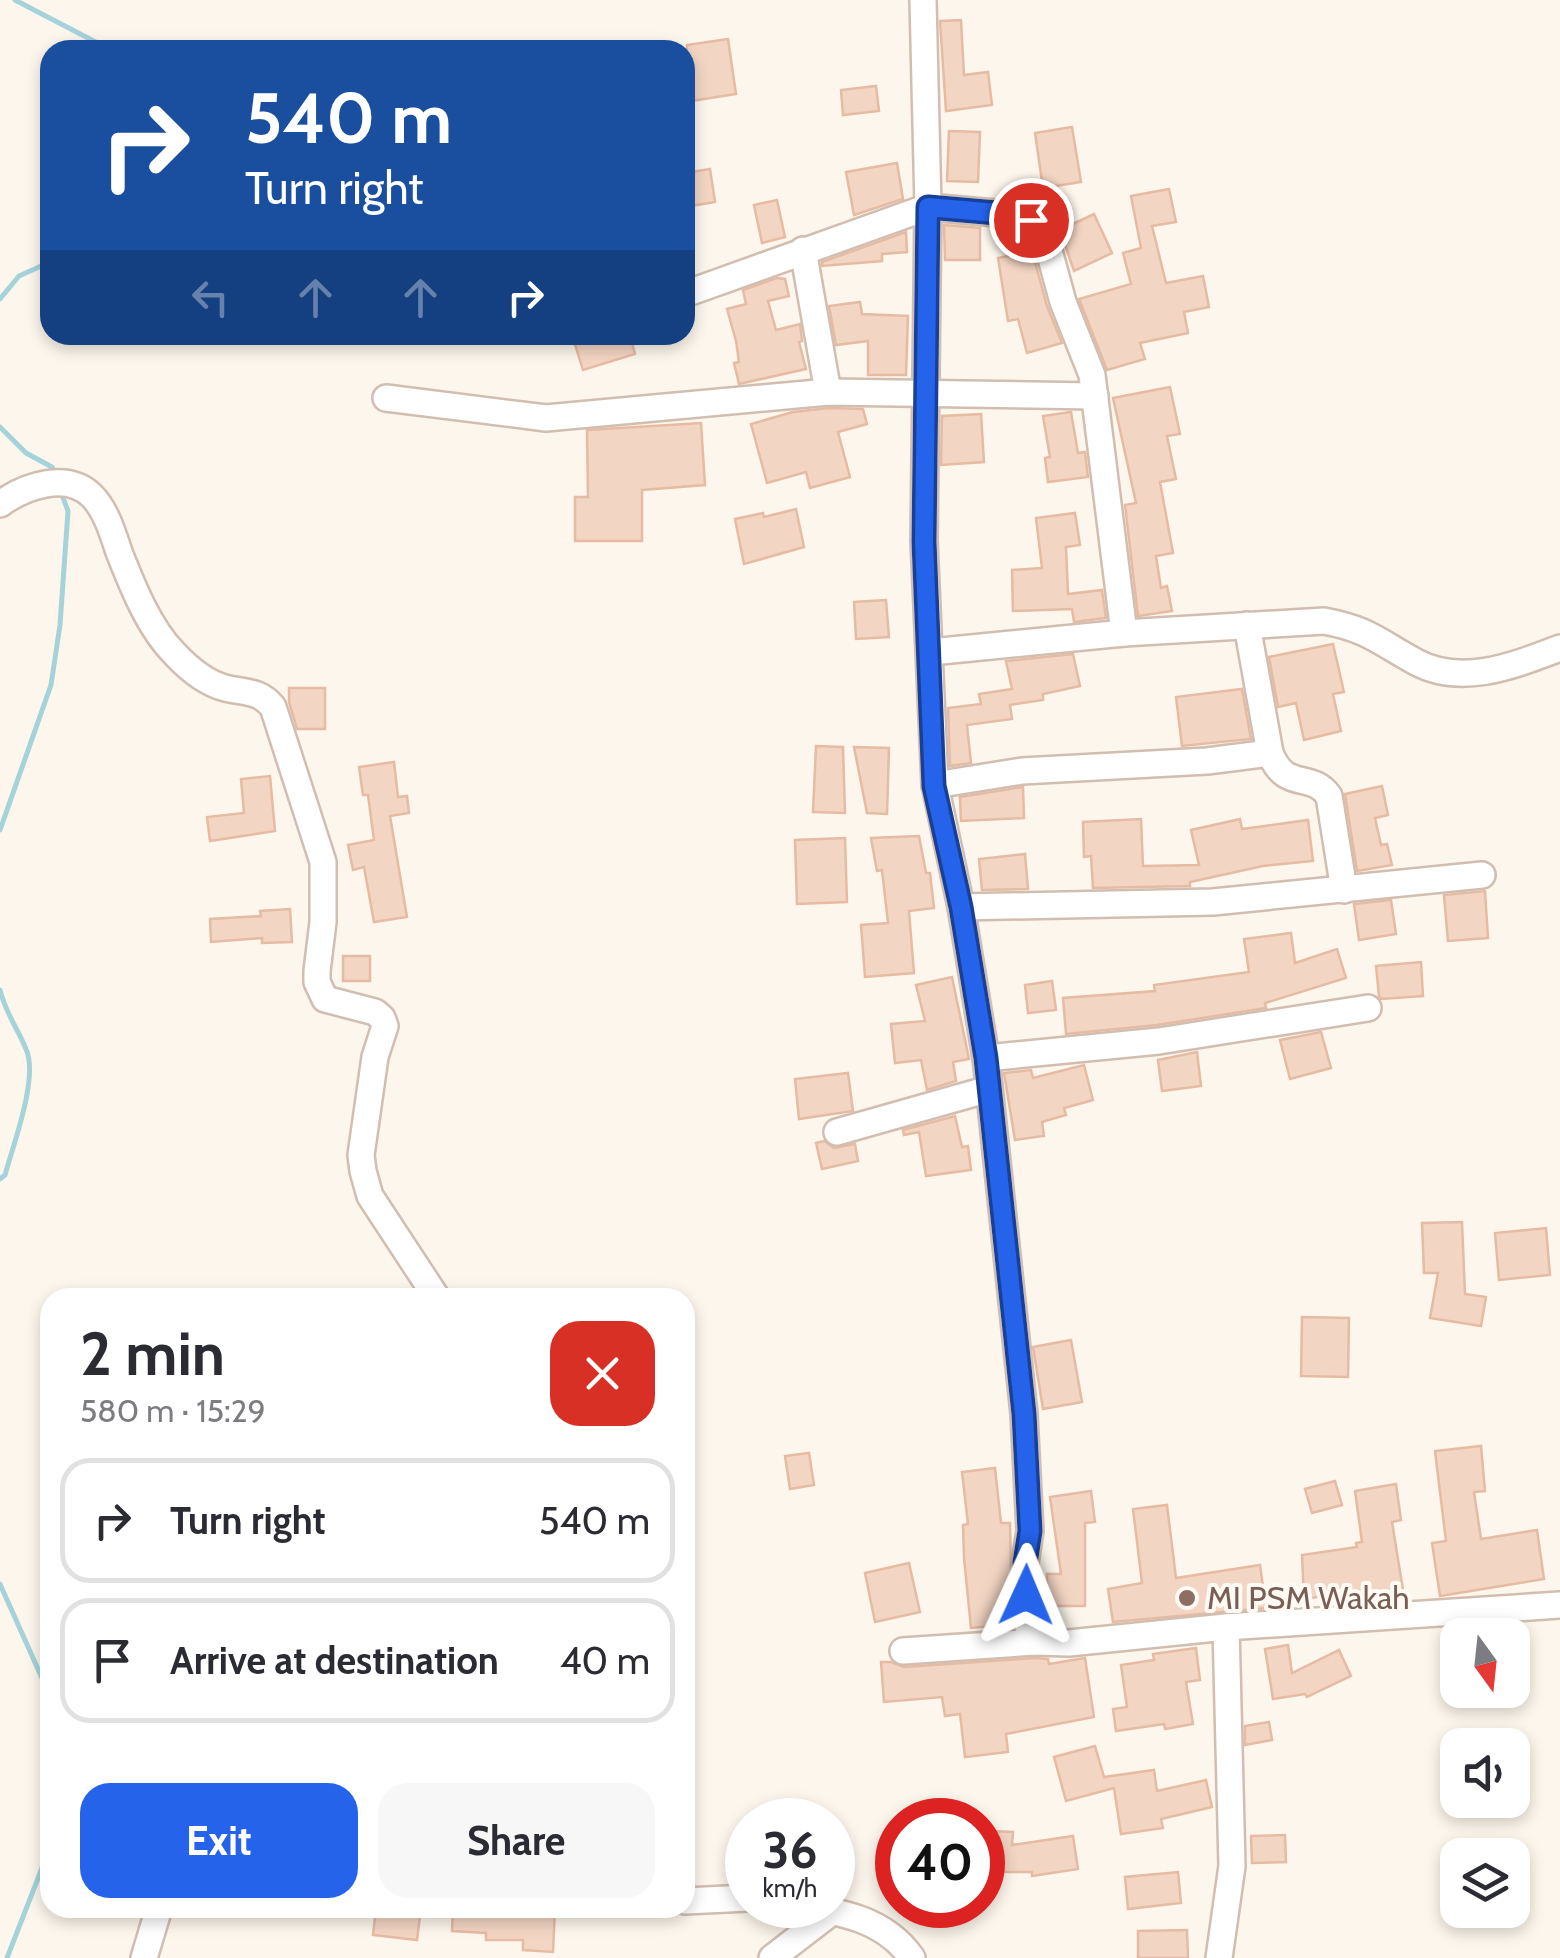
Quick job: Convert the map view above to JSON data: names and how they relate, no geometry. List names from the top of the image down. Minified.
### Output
{"places":["MI PSM Wakah"],"north":"bottom","page":{"turn":["540 m","Turn right"],"heading":["2 min","580 m · 15:29"],"list":[{"name":"Turn right","value":"540 m"},{"name":"Arrive at destination","value":"40 m"}],"buttons":["Exit","Share"],"speed":"36 km/h","limit":"40"}}
